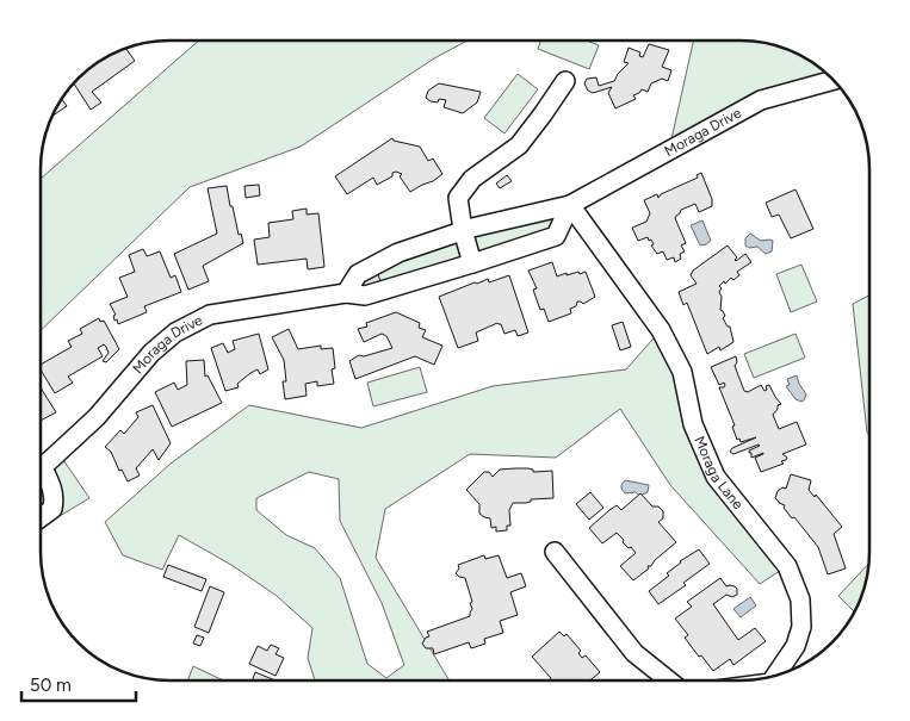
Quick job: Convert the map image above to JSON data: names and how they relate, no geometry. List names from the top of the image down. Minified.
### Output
{"streets":{"street":["Moraga Drive","Moraga Lane"]},"crossings":[["Moraga Drive","Moraga Lane"]],"scale_bar":"50 m"}
